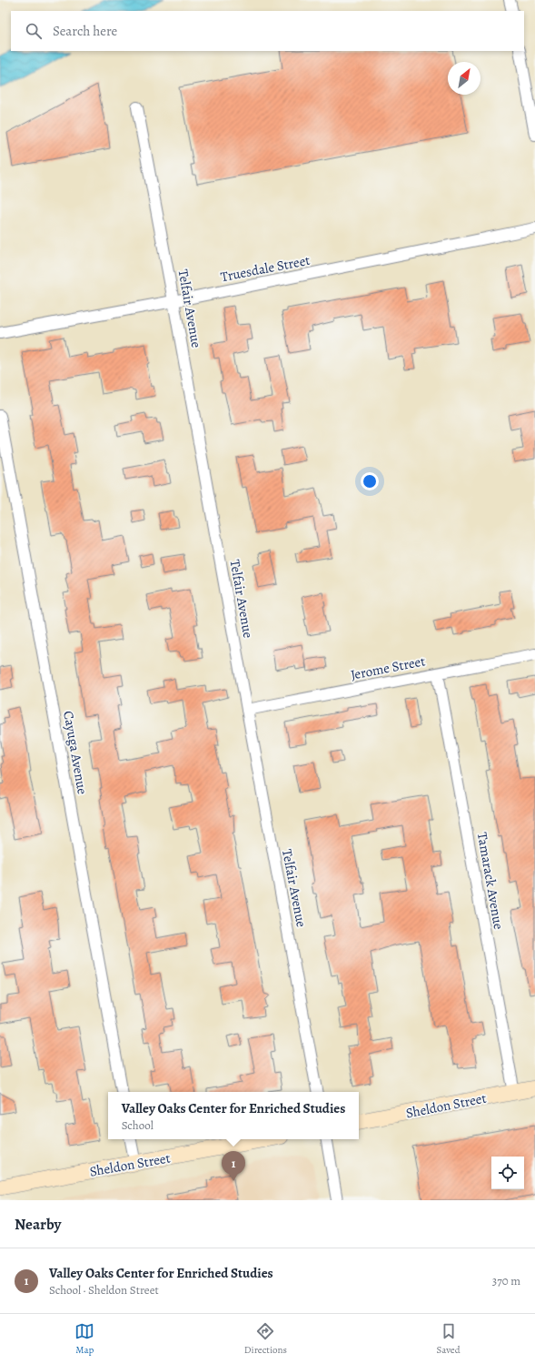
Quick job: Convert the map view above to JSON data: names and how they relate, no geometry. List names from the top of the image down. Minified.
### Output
{"streets":{"main road":["Sheldon Street"],"street":["Truesdale Street","Telfair Avenue","Jerome Street","Cayuga Avenue","Tamarack Avenue"]},"crossings":[["Truesdale Street","Telfair Avenue"],["Telfair Avenue","Jerome Street"],["Jerome Street","Tamarack Avenue"],["Tamarack Avenue","Sheldon Street"]],"north":"top right","page":{"search":"Search here","popup":["Valley Oaks Center for Enriched Studies","School"],"pins":"1","heading":"Nearby","list":[{"mark":"1","name":"Valley Oaks Center for Enriched Studies","note":"School · Sheldon Street","value":"370 m"}],"nav":["Map","Directions","Saved"]}}
